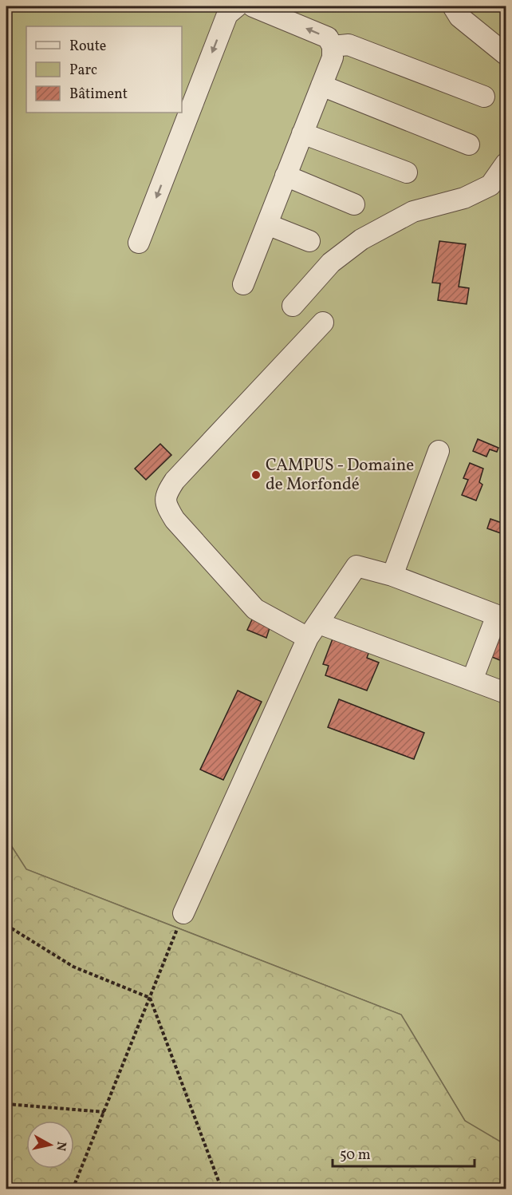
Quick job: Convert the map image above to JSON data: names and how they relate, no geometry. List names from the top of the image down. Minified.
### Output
{"places":["CAMPUS - Domaine de Morfondé"],"legend":["Route","Parc","Bâtiment"],"scale_bar":"50 m","north":"right"}
